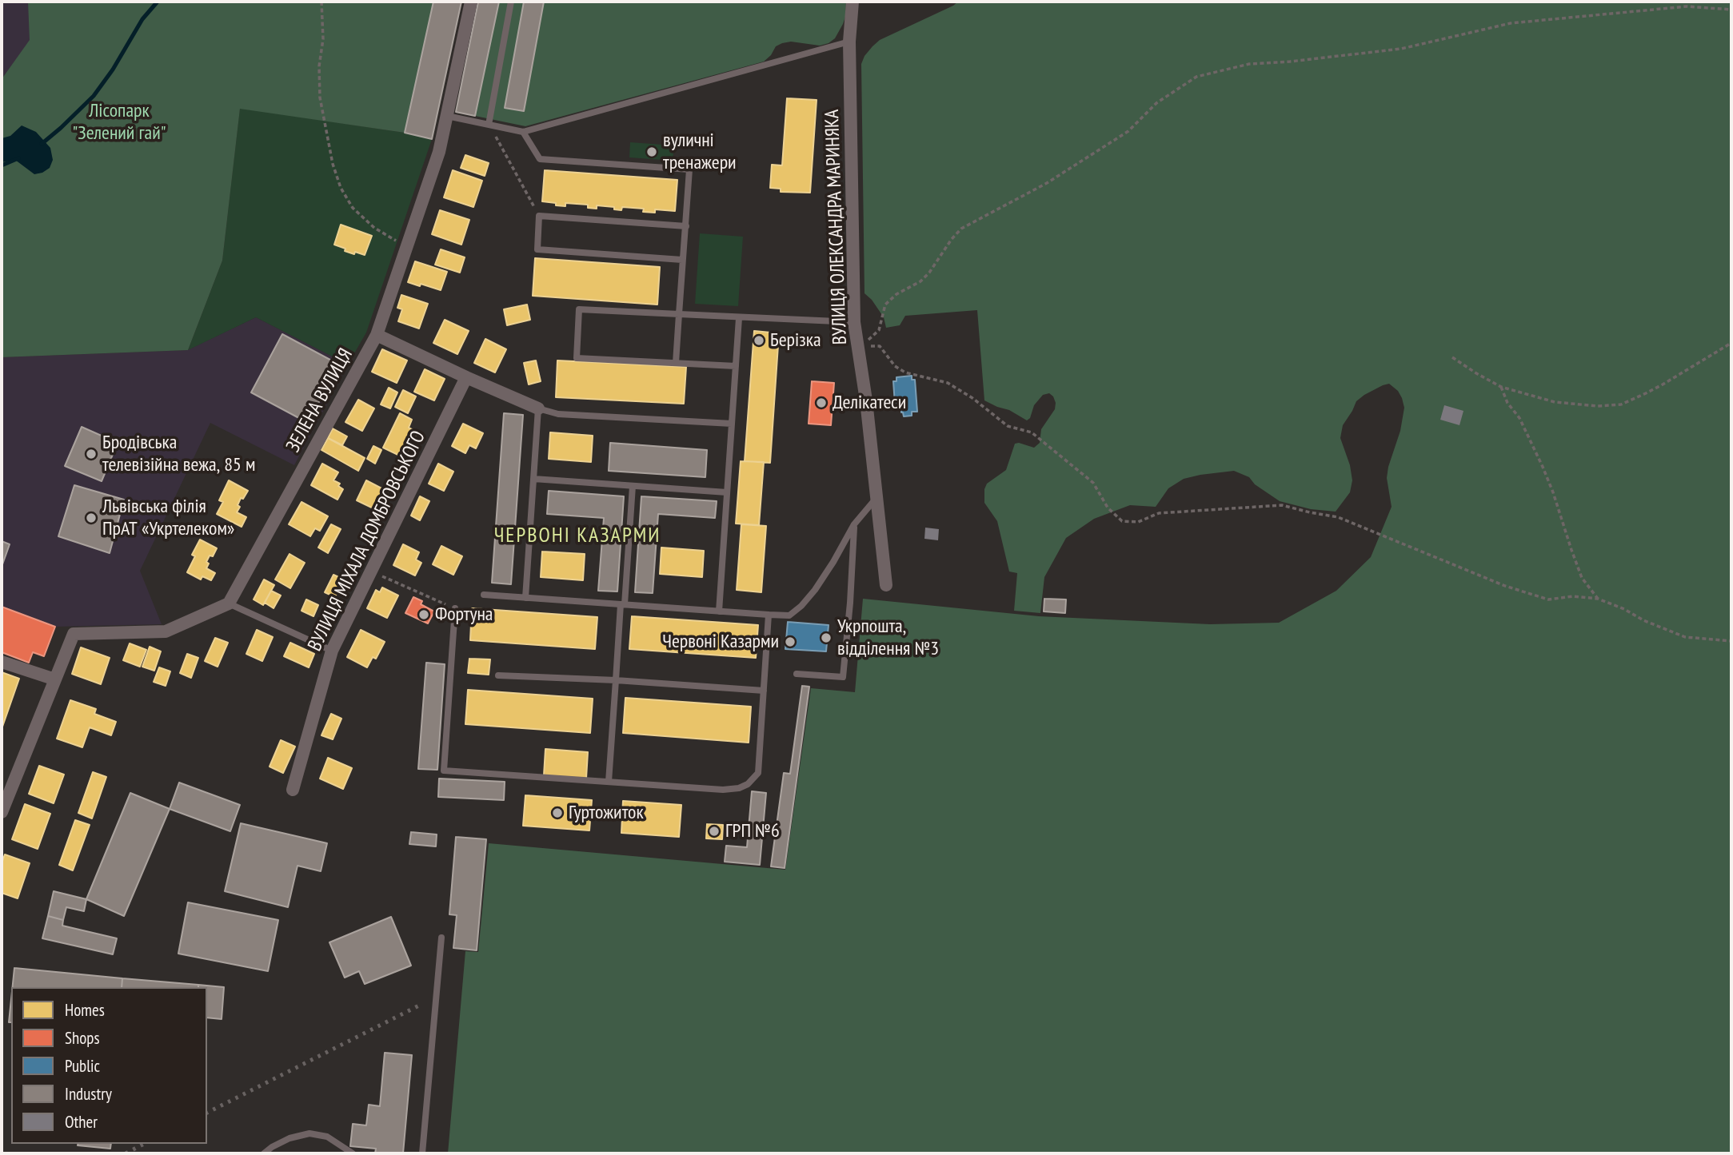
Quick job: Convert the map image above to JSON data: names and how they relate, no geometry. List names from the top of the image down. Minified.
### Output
{"streets":{"street":["ВУЛИЦЯ ОЛЕКСАНДРА МАРИНЯКА","ЗЕЛЕНА ВУЛИЦЯ","ВУЛИЦЯ МІХАЛА ДОМБРОВСЬКОГО"]},"districts":["ЧЕРВОНІ КАЗАРМИ"],"parks":["Лісопарк \"Зелений гай\""],"places":["вуличні тренажери","Берізка","Делікатеси","Бродівська телевізійна вежа, 85 м","Львівська філія ПрАТ «Укртелеком»","Фортуна","Укрпошта, відділення №3","Червоні Казарми","Гуртожиток","ГРП №6"],"legend":["Homes","Shops","Public","Industry","Other"]}
